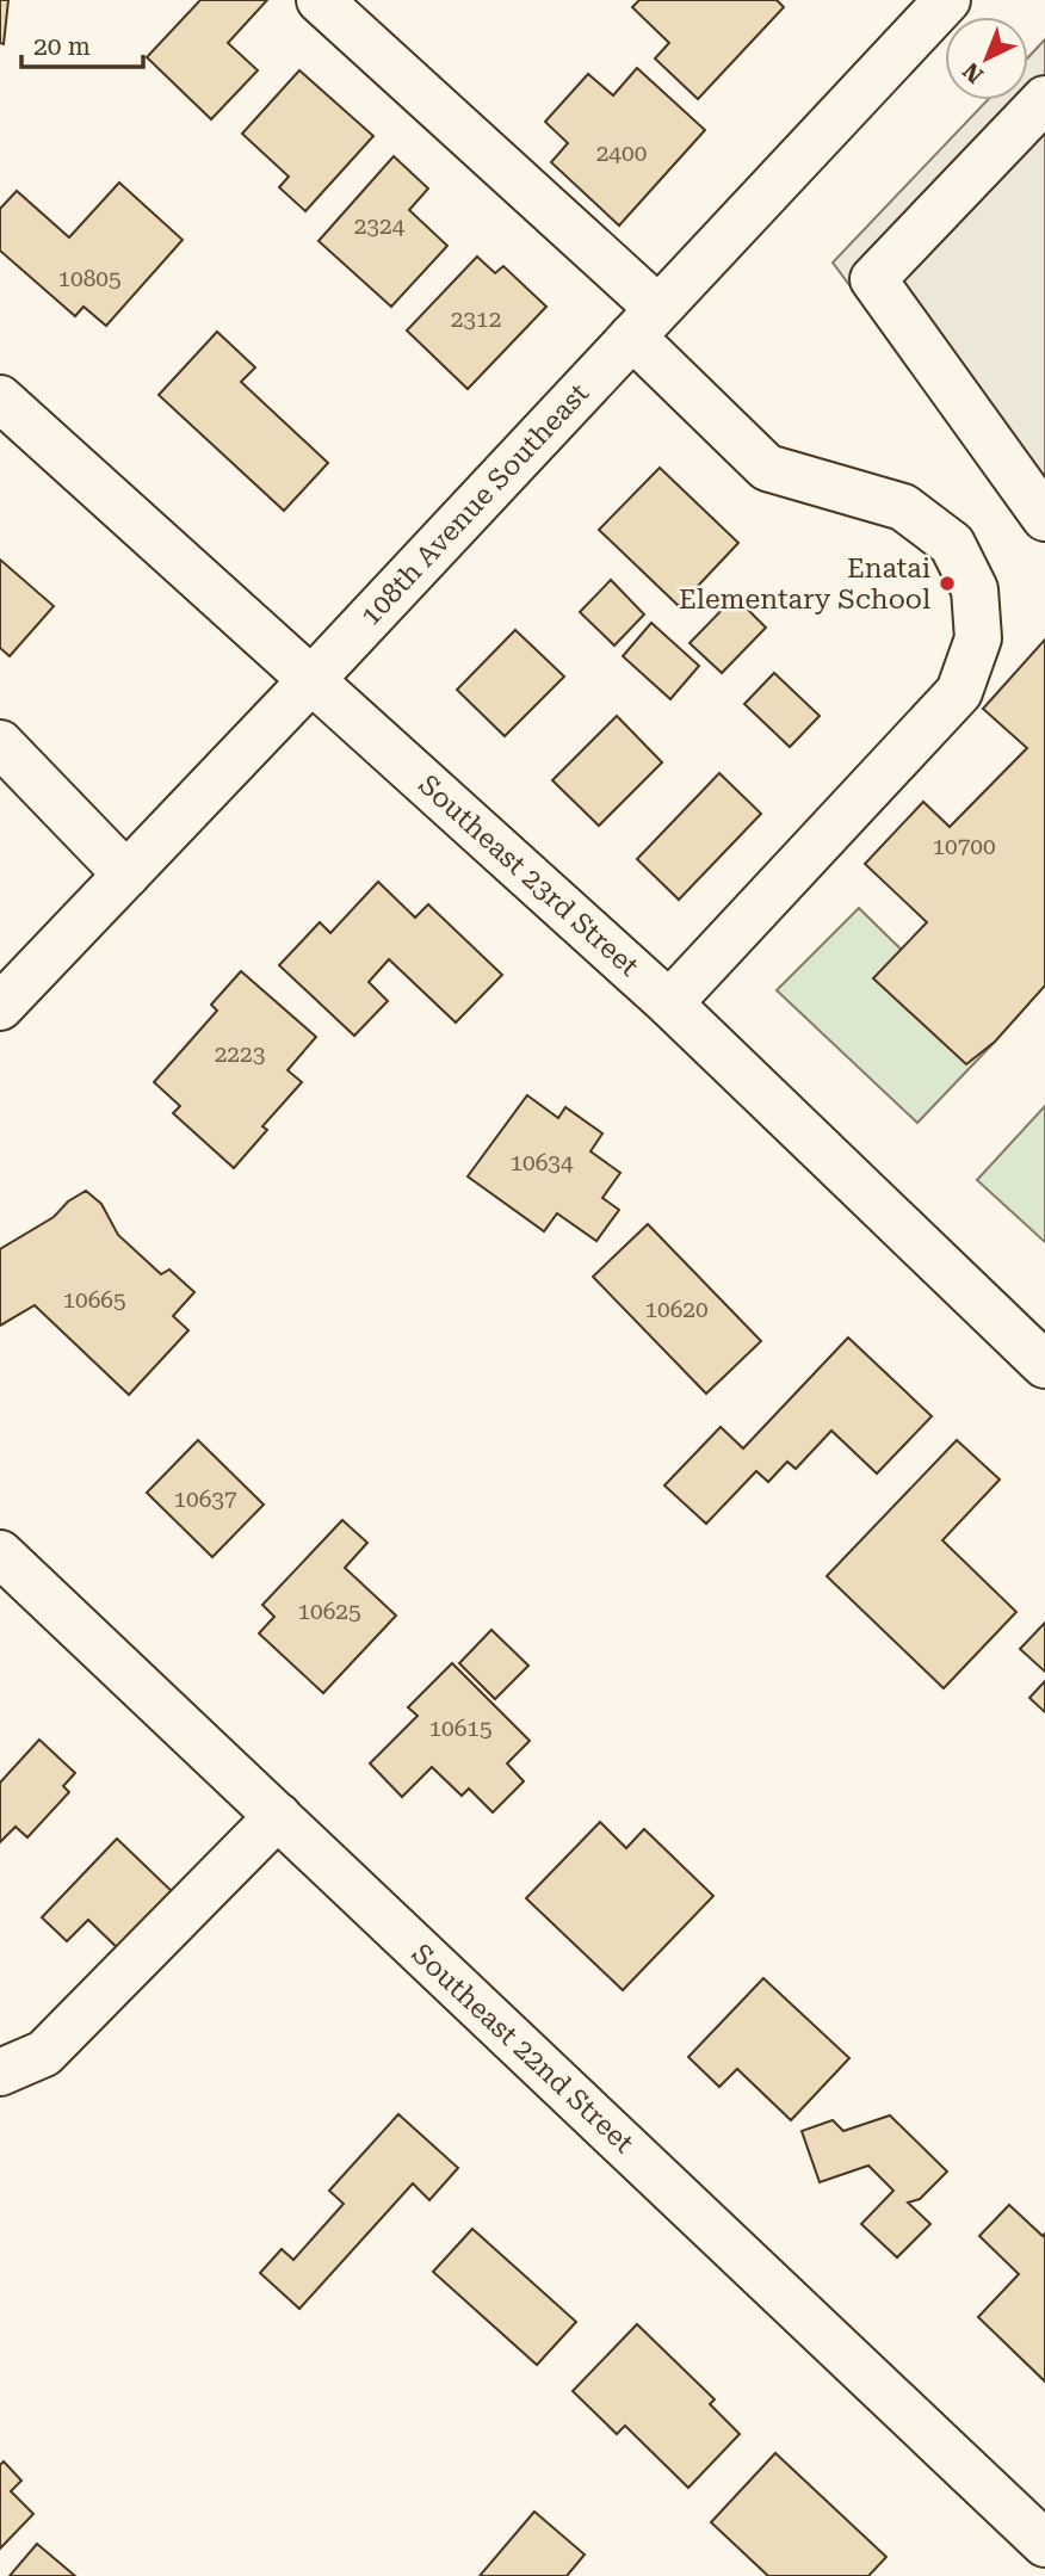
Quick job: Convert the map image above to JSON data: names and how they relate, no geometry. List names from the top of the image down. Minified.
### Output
{"streets":{"street":["108th Avenue Southeast","Southeast 23rd Street","Southeast 22nd Street"]},"crossings":[["108th Avenue Southeast","Southeast 23rd Street"]],"places":["Enatai Elementary School"],"house_numbers":["2400","2324","10805","2312","10700","2223","10634","10665","10620","10637","10625","10615"],"scale_bar":"20 m","north":"bottom left"}
